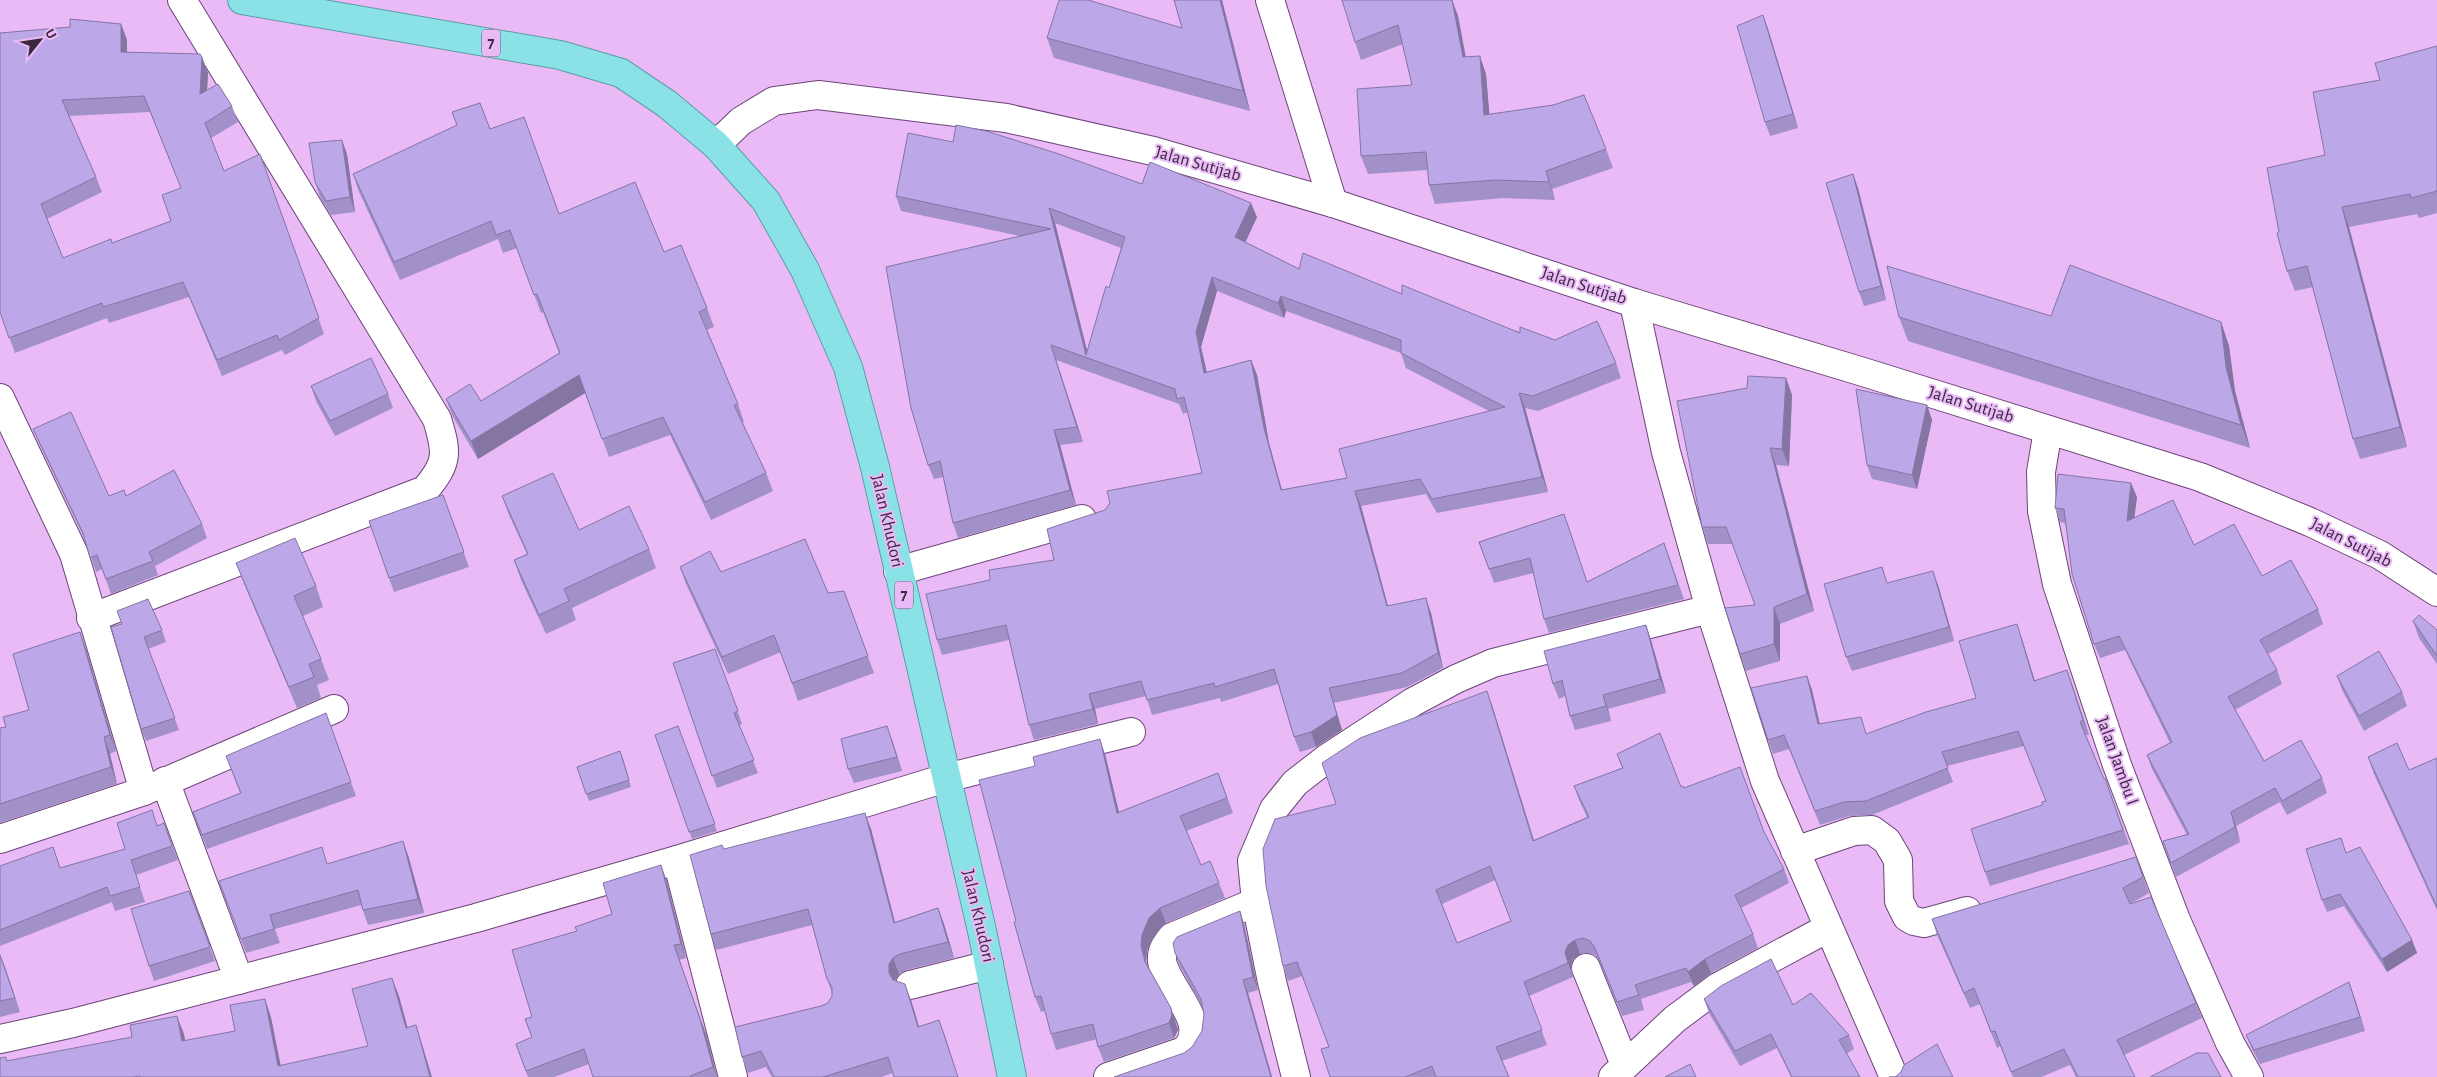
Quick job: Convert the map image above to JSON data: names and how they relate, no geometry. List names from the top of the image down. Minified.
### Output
{"streets":{"highway":["7","Jalan Khudori"],"street":["Jalan Sutijab","Jalan Jambu I"]},"crossings":[["7","Jalan Sutijab"],["7","Jalan Khudori"],["Jalan Sutijab","Jalan Khudori"],["Jalan Sutijab","Jalan Jambu I"]],"north":"top right"}
